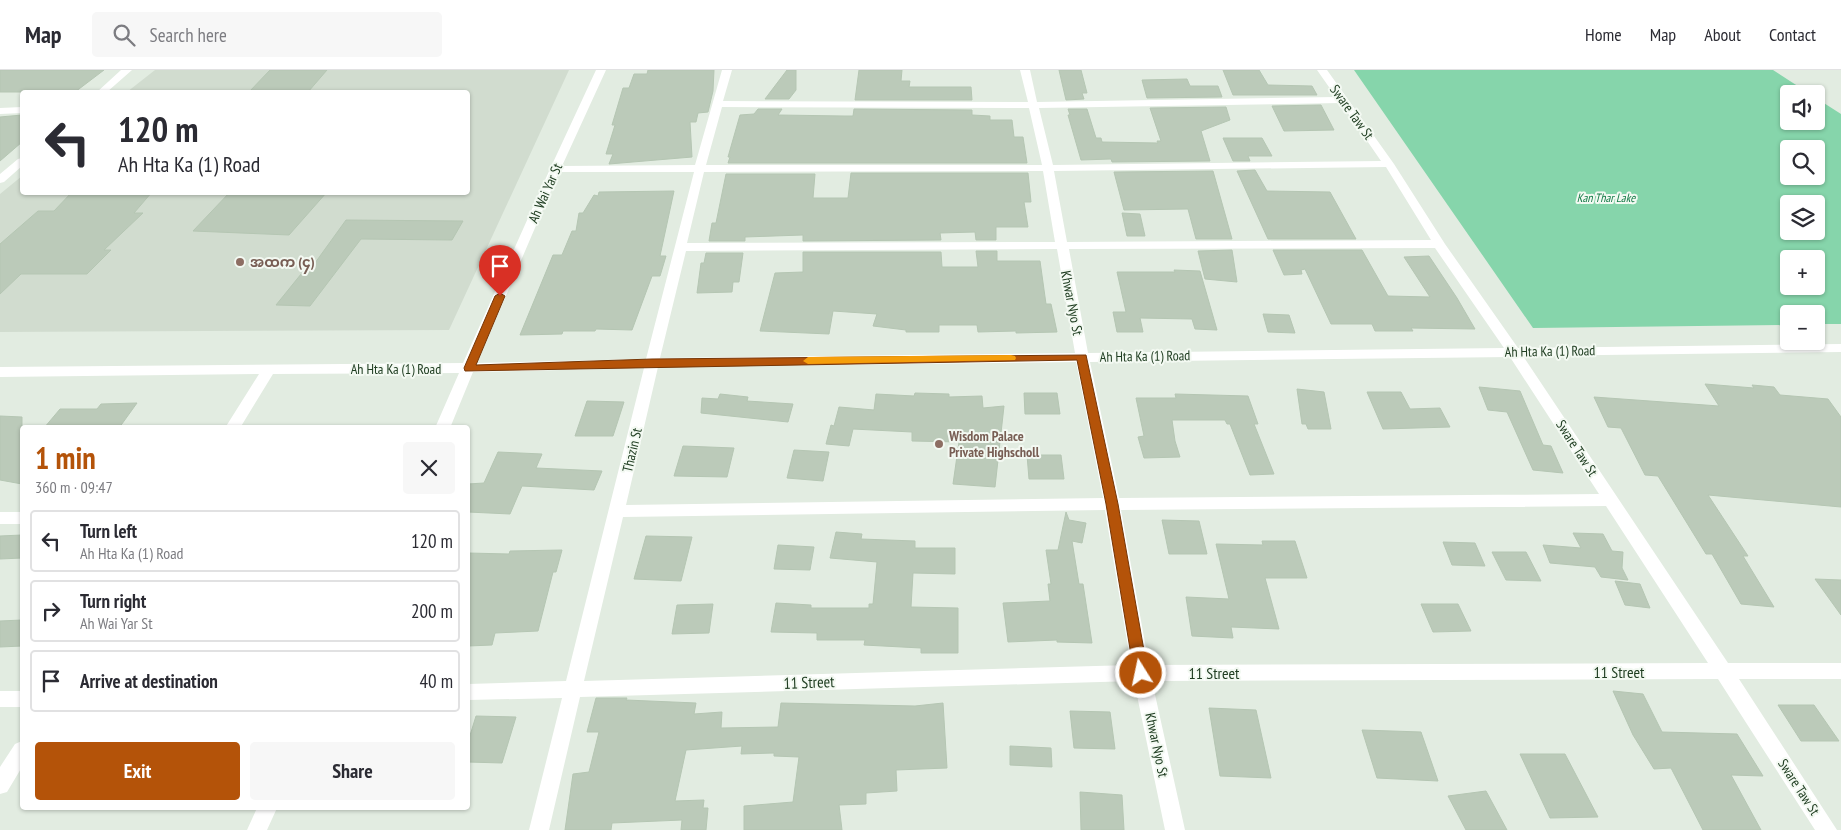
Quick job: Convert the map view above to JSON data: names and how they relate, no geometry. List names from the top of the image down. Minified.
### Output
{"streets":{"street":["Sware Taw St","Ah Wai Yar St","Khwar Nyo St","Ah Hta Ka (1) Road","Thazin St","11 Street"]},"crossings":[["Sware Taw St","Ah Hta Ka (1) Road"],["Sware Taw St","11 Street"],["Ah Wai Yar St","Ah Hta Ka (1) Road"],["Khwar Nyo St","Ah Hta Ka (1) Road"],["Khwar Nyo St","11 Street"],["Ah Hta Ka (1) Road","Thazin St"],["Thazin St","11 Street"]],"water":["Kan Thar Lake"],"places":["အထက (၄)","Wisdom Palace Private Highscholl"],"page":{"header":"Map","search":"Search here","nav":["Home","Map","About","Contact"],"map_buttons":["+","−"],"turn":["120 m","Ah Hta Ka (1) Road"],"heading":["1 min","360 m · 09:47"],"list":[{"name":"Turn left","note":"Ah Hta Ka (1) Road","value":"120 m"},{"name":"Turn right","note":"Ah Wai Yar St","value":"200 m"},{"name":"Arrive at destination","value":"40 m"}],"buttons":["Exit","Share"]}}
